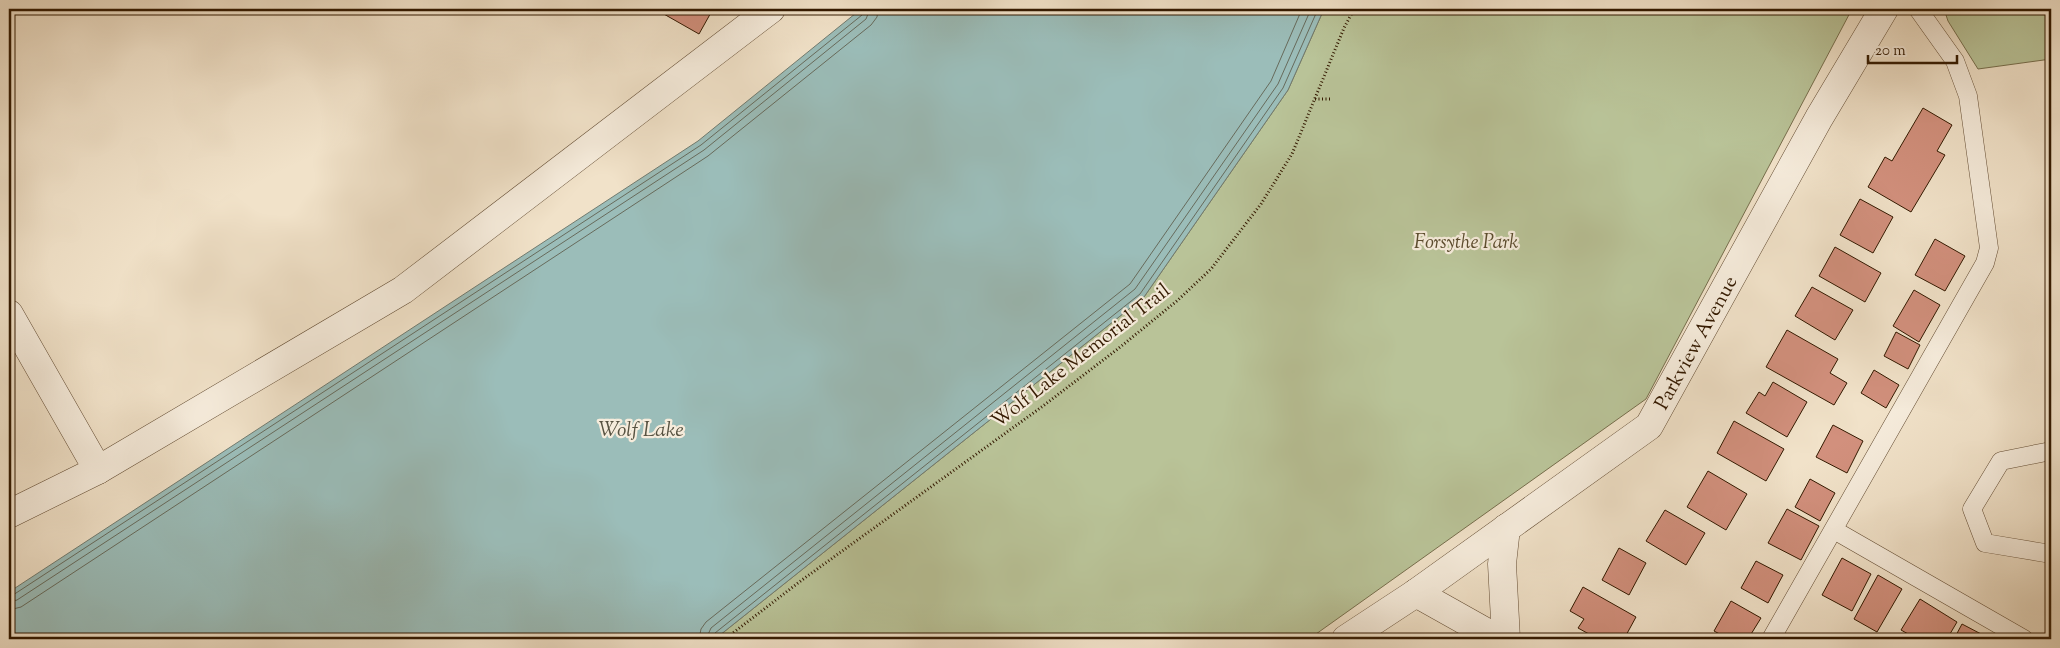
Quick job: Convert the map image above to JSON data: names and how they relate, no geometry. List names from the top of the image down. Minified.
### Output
{"streets":{"street":["Parkview Avenue"],"path":["Wolf Lake Memorial Trail"]},"water":["Wolf Lake"],"parks":["Forsythe Park"],"scale_bar":"20 m"}
